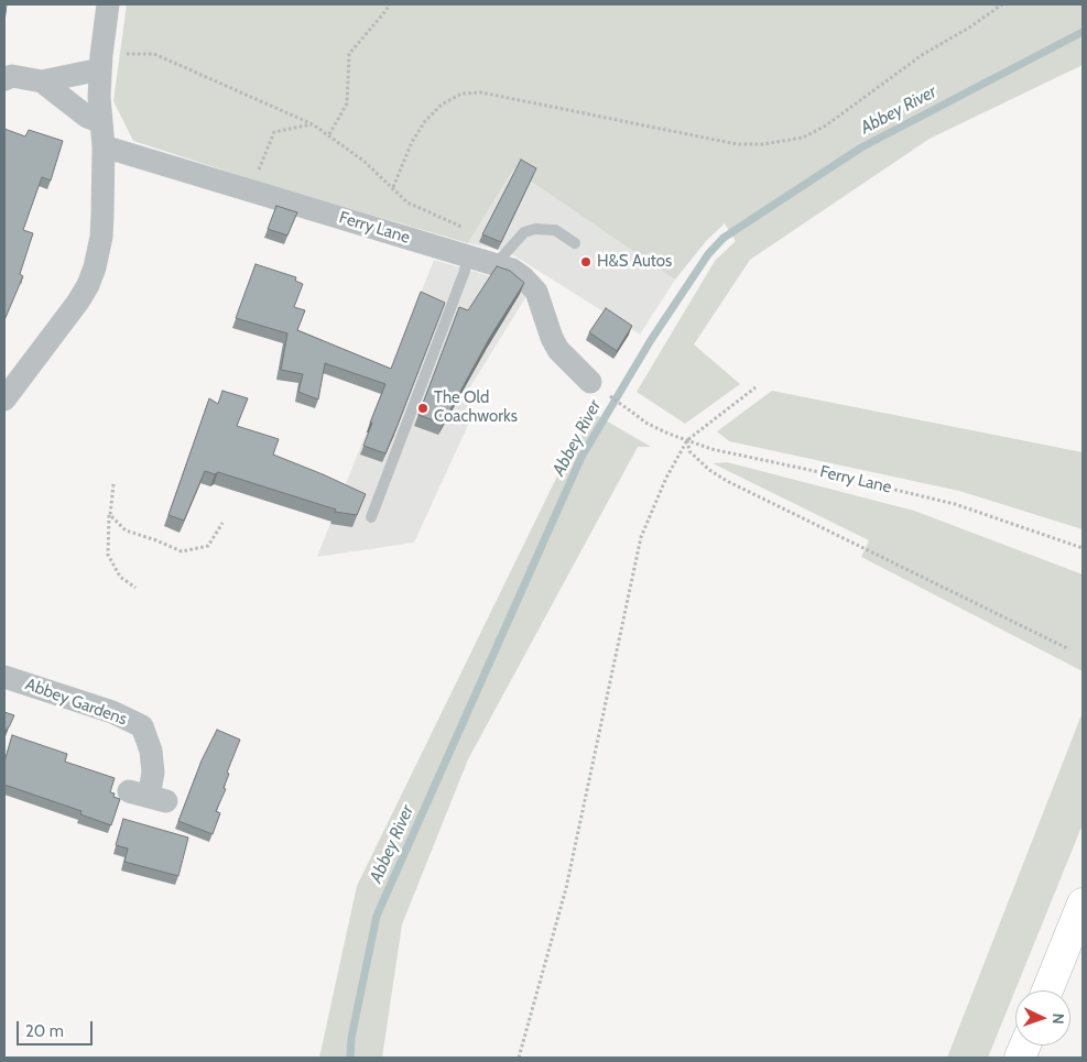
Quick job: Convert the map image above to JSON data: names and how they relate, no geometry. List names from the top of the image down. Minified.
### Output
{"streets":{"street":["Ferry Lane","Abbey Gardens"]},"water":["Abbey River"],"places":["H&S Autos","The Old Coachworks"],"scale_bar":"20 m","north":"right"}
